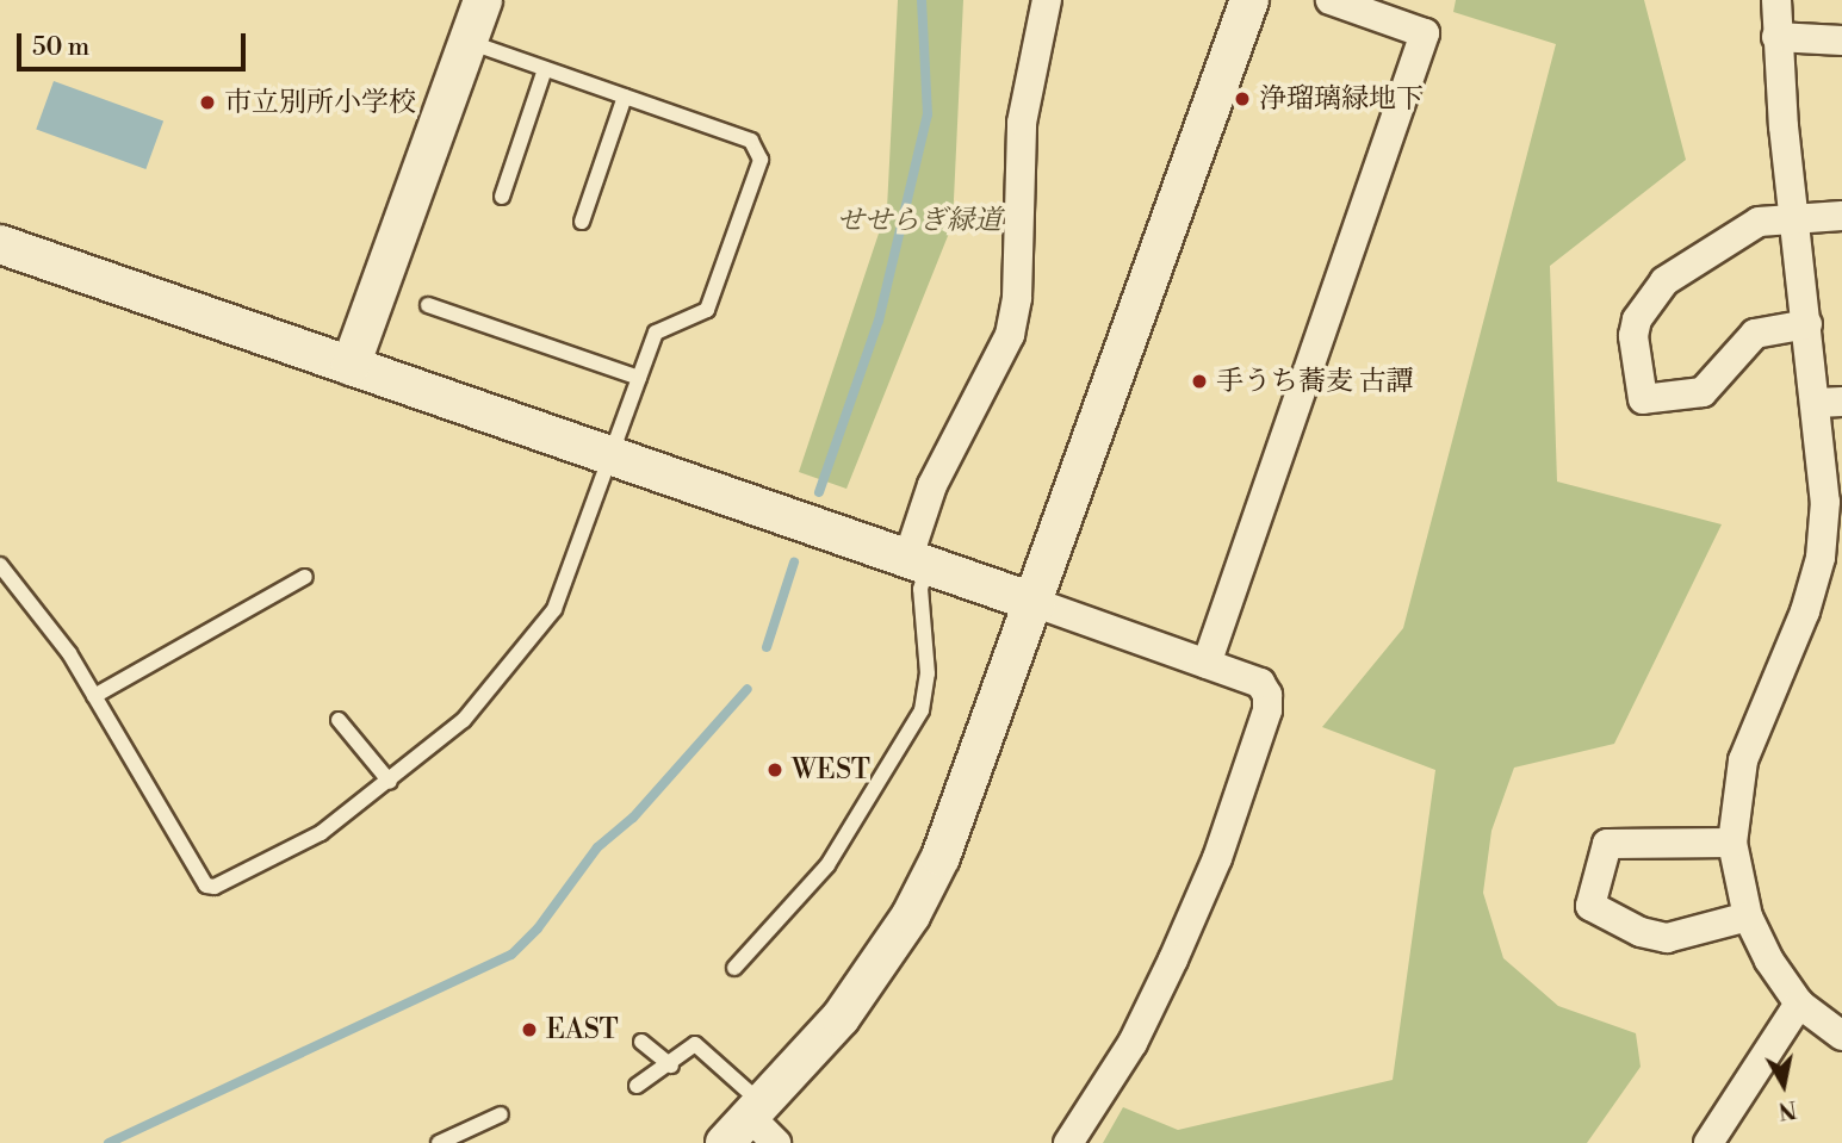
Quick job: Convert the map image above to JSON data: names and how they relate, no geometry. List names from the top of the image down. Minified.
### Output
{"parks":["せせらぎ緑道"],"places":["浄瑠璃緑地下","市立別所小学校","手うち蕎麦 古譚","WEST","EAST"],"scale_bar":"50 m","north":"bottom"}
